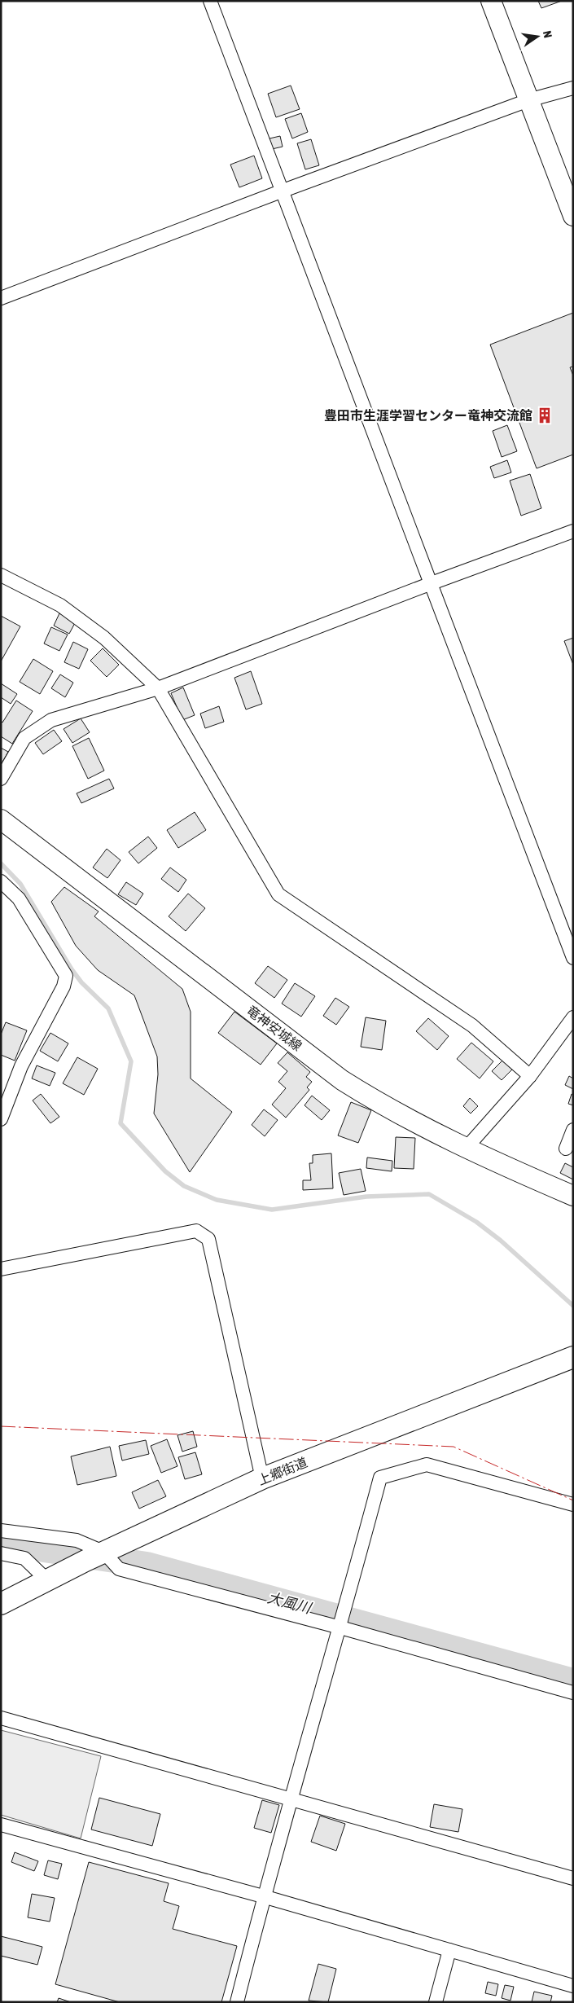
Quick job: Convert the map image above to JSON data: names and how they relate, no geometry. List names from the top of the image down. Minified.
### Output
{"streets":{"main road":["上郷街道"],"street":["竜神安城線"]},"water":["大風川"],"places":{"building":["豊田市生涯学習センター竜神交流館"]},"north":"right"}
